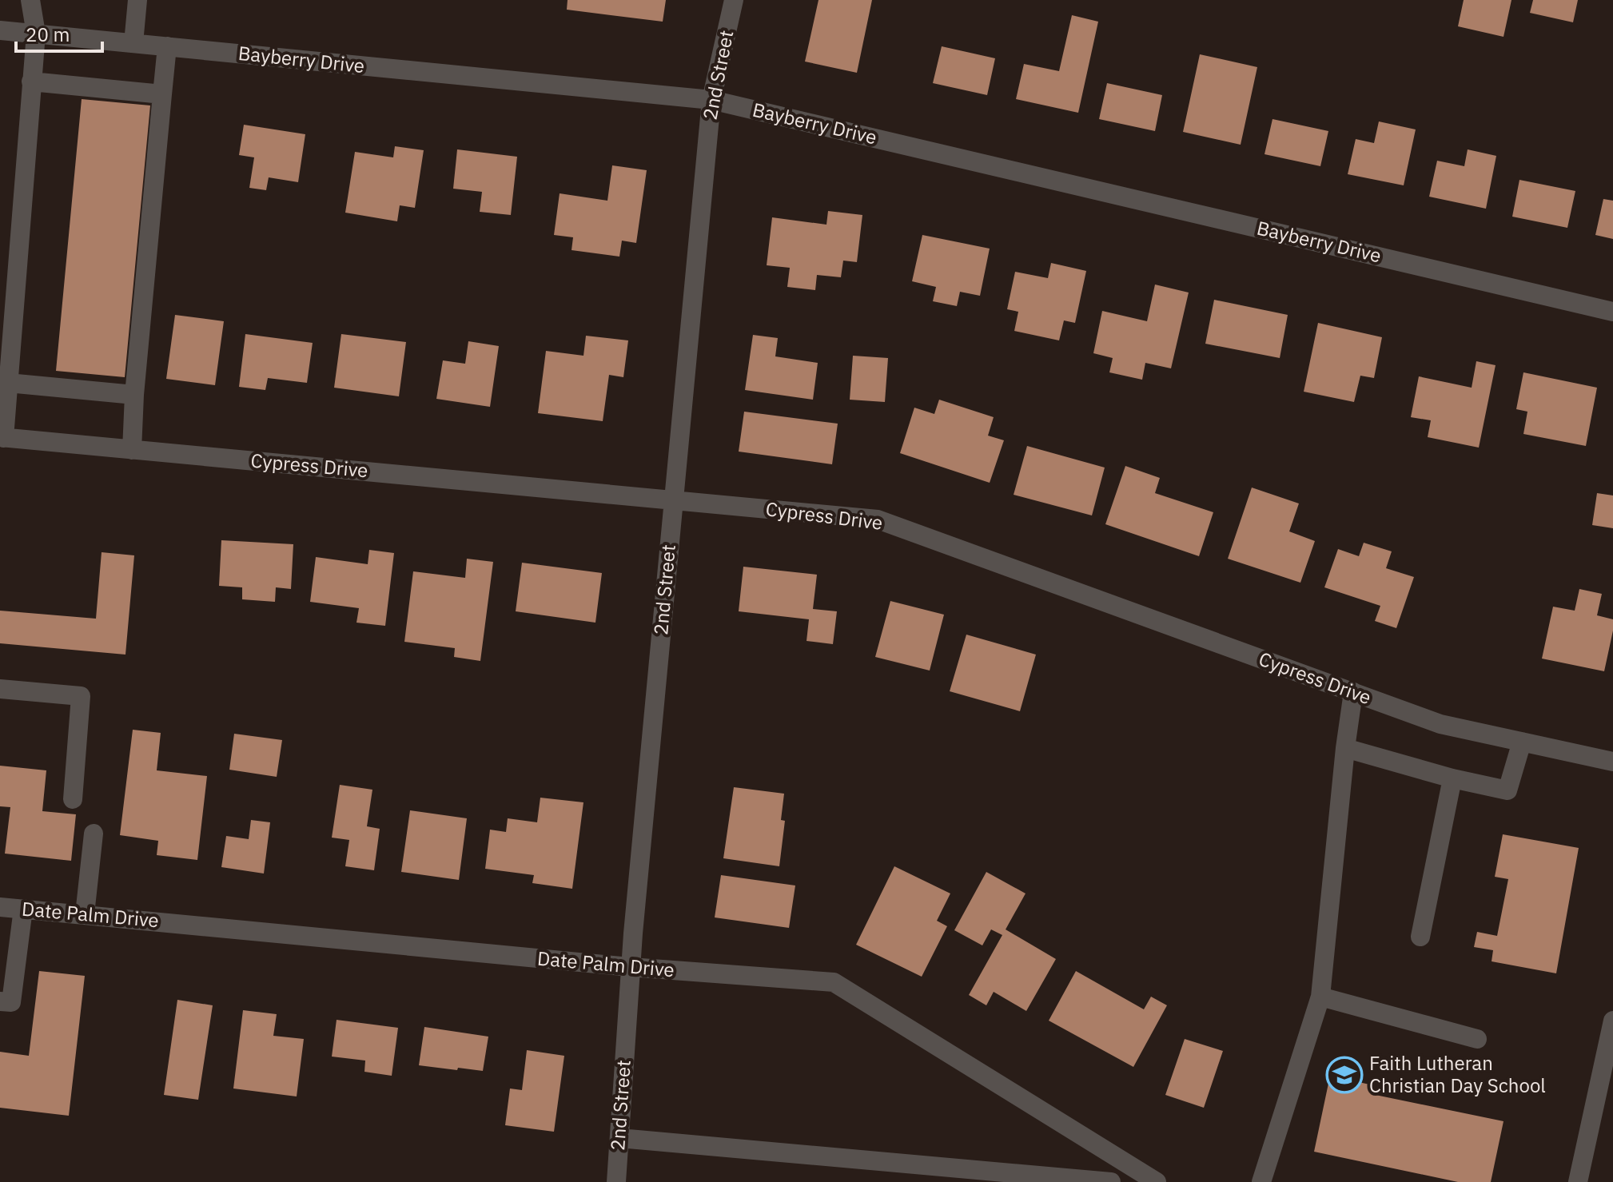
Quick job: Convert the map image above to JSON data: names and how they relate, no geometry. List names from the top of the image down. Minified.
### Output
{"streets":{"street":["Bayberry Drive","2nd Street","Cypress Drive","Date Palm Drive"]},"crossings":[["Bayberry Drive","2nd Street"],["2nd Street","Cypress Drive"],["2nd Street","Date Palm Drive"]],"places":{"school or university":["Faith Lutheran Christian Day School"]},"scale_bar":"20 m"}
